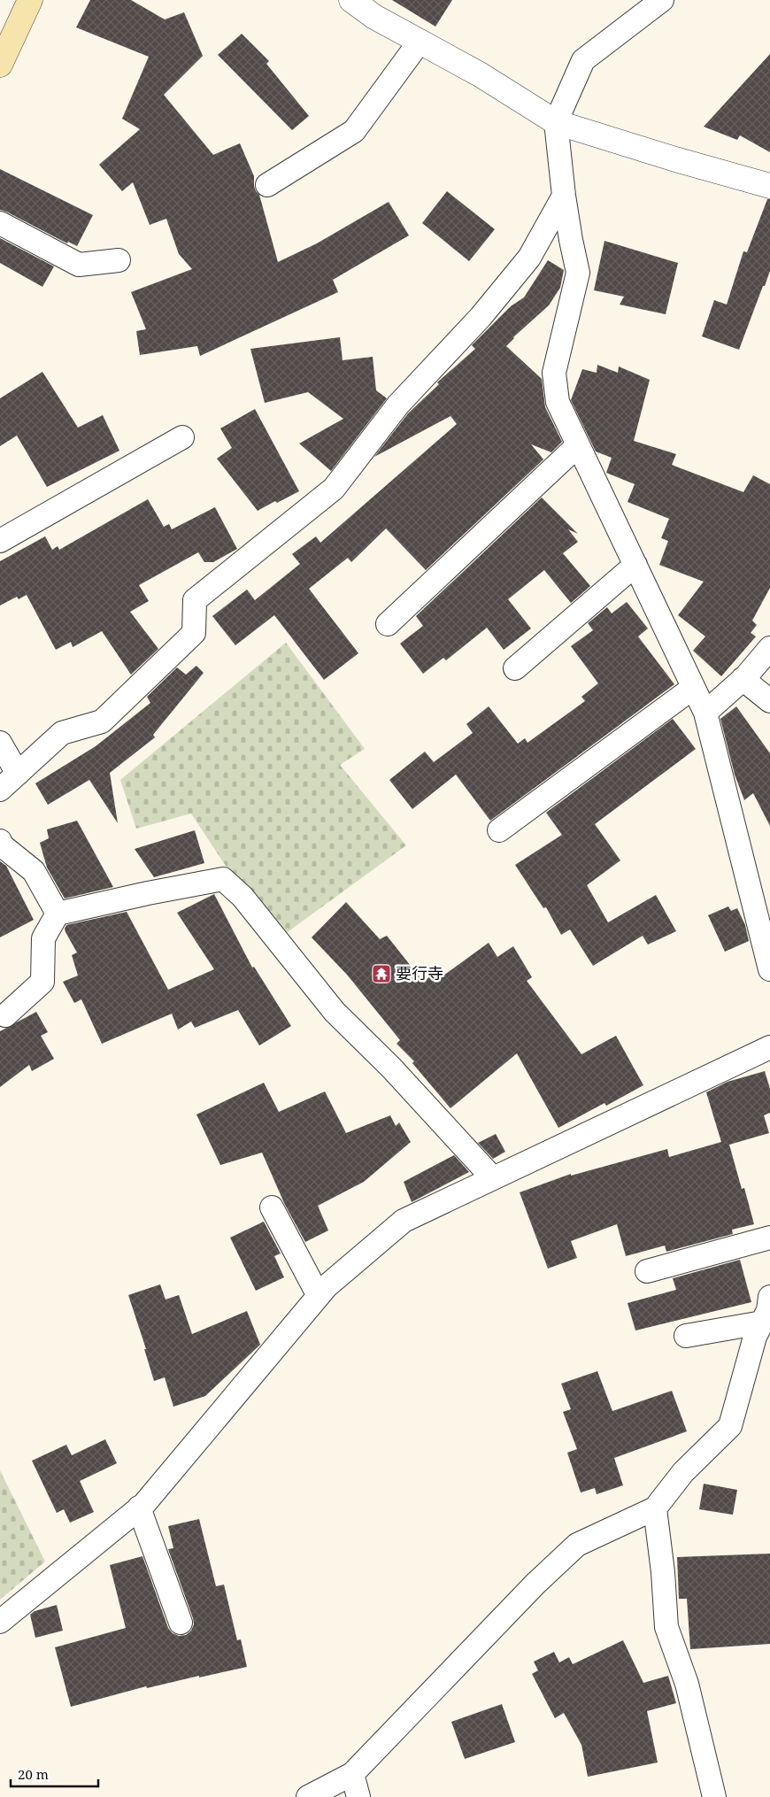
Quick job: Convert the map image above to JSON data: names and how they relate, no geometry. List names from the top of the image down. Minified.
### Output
{"places":{"temple":["要行寺"]},"scale_bar":"20 m"}
